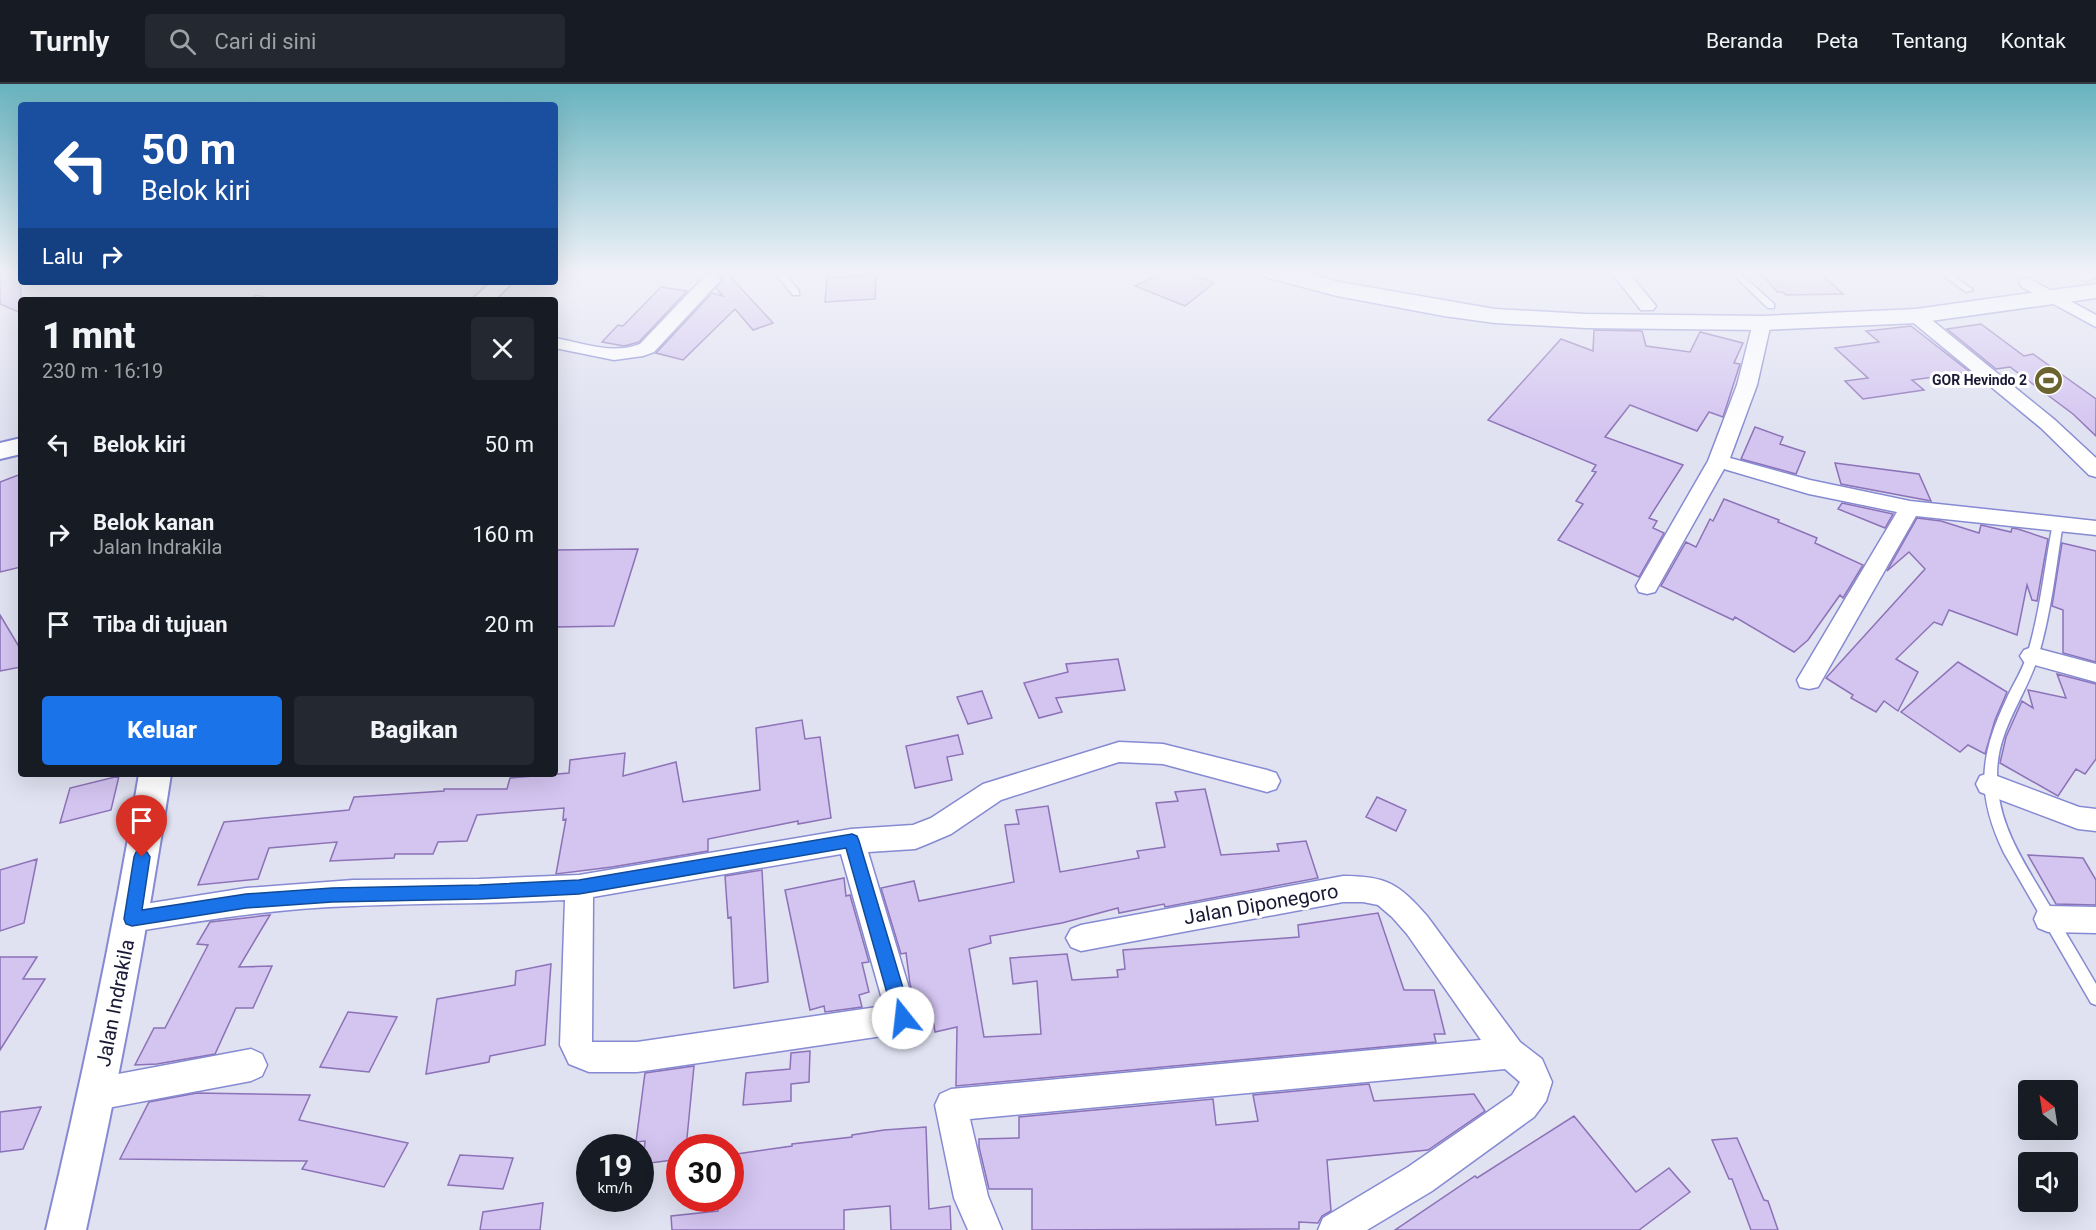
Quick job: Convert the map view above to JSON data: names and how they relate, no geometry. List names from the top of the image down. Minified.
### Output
{"streets":{"street":["Jalan Diponegoro","Jalan Indrakila"]},"places":{"sports":["GOR Hevindo 2"]},"north":"top left","page":{"header":"Turnly","search":"Cari di sini","nav":["Beranda","Peta","Tentang","Kontak"],"turn":["50 m","Belok kiri"],"then":"Lalu","heading":["1 mnt","230 m · 16:19"],"list":[{"name":"Belok kiri","value":"50 m"},{"name":"Belok kanan","note":"Jalan Indrakila","value":"160 m"},{"name":"Tiba di tujuan","value":"20 m"}],"buttons":["Keluar","Bagikan"],"speed":"19 km/h","limit":"30"}}
